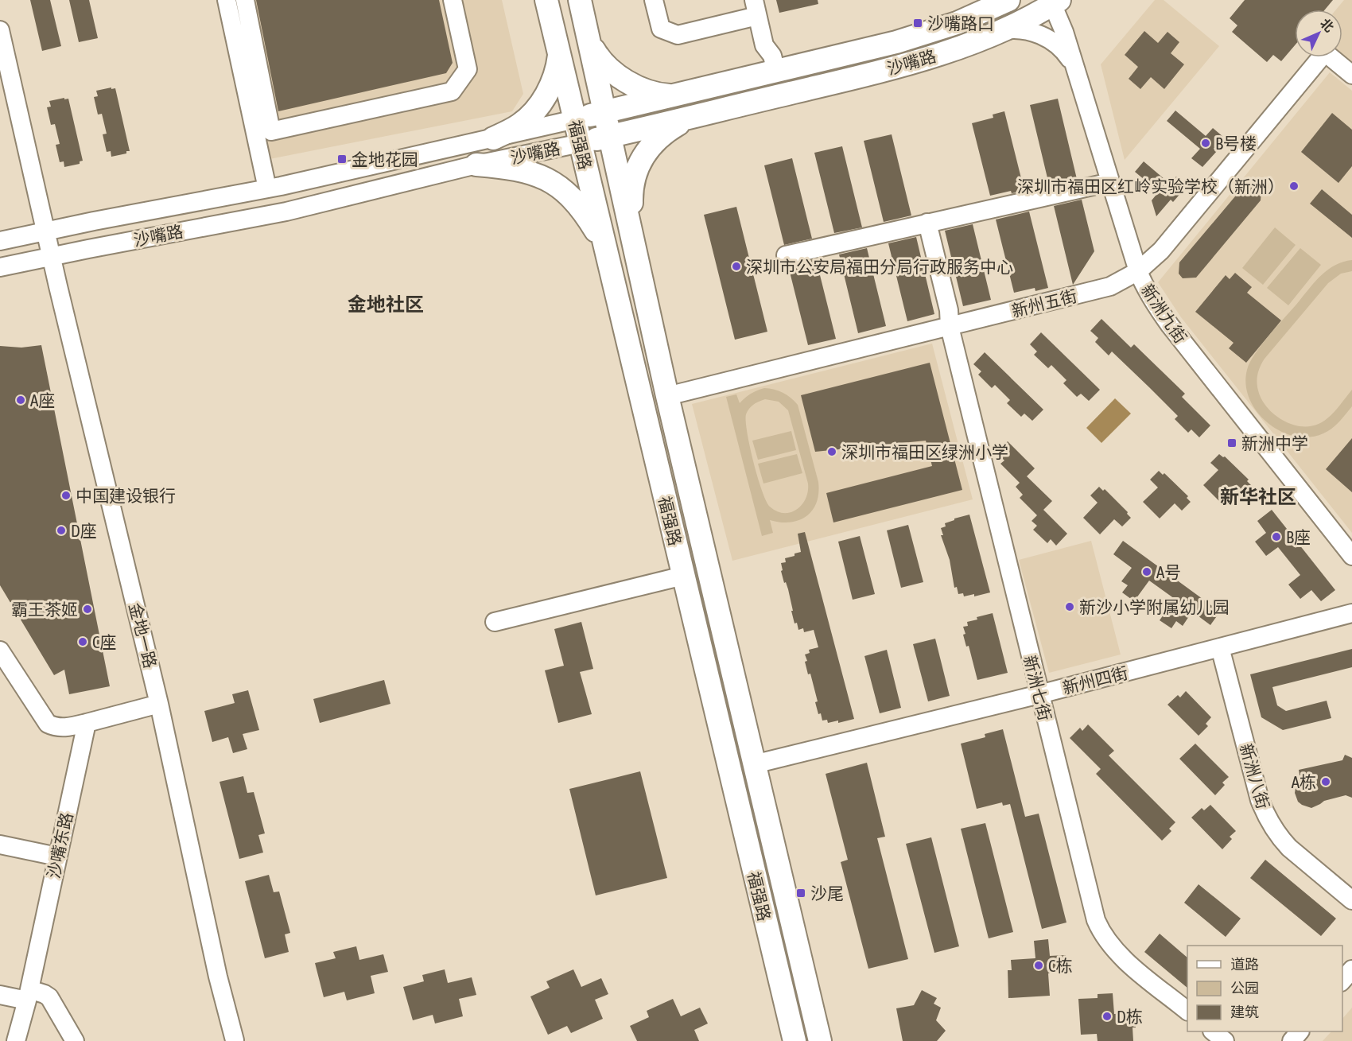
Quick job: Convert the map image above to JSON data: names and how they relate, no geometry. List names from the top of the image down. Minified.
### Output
{"streets":{"main road":["沙嘴路","福强路"],"street":["新州五街","新洲九街","金地一路","新州四街","新洲七街","新洲八街","沙嘴东路"]},"crossings":[["沙嘴路","福强路"],["沙嘴路","新洲九街"],["沙嘴路","金地一路"],["福强路","新州五街"],["福强路","新州四街"],["新州五街","新洲九街"],["新州五街","新洲七街"],["新州四街","新洲七街"],["新州四街","新洲八街"]],"districts":["金地社区","新华社区"],"places":{"transit":["沙嘴路口","金地花园","新洲中学","沙尾"],"other":["B号楼","深圳市福田区红岭实验学校（新洲）","深圳市公安局福田分局行政服务中心","A座","深圳市福田区绿洲小学","中国建设银行","D座","B座","A号","新沙小学附属幼儿园","霸王茶姬","C座","A栋","C栋","D栋"]},"legend":["道路","公园","建筑"],"north":"top right"}
